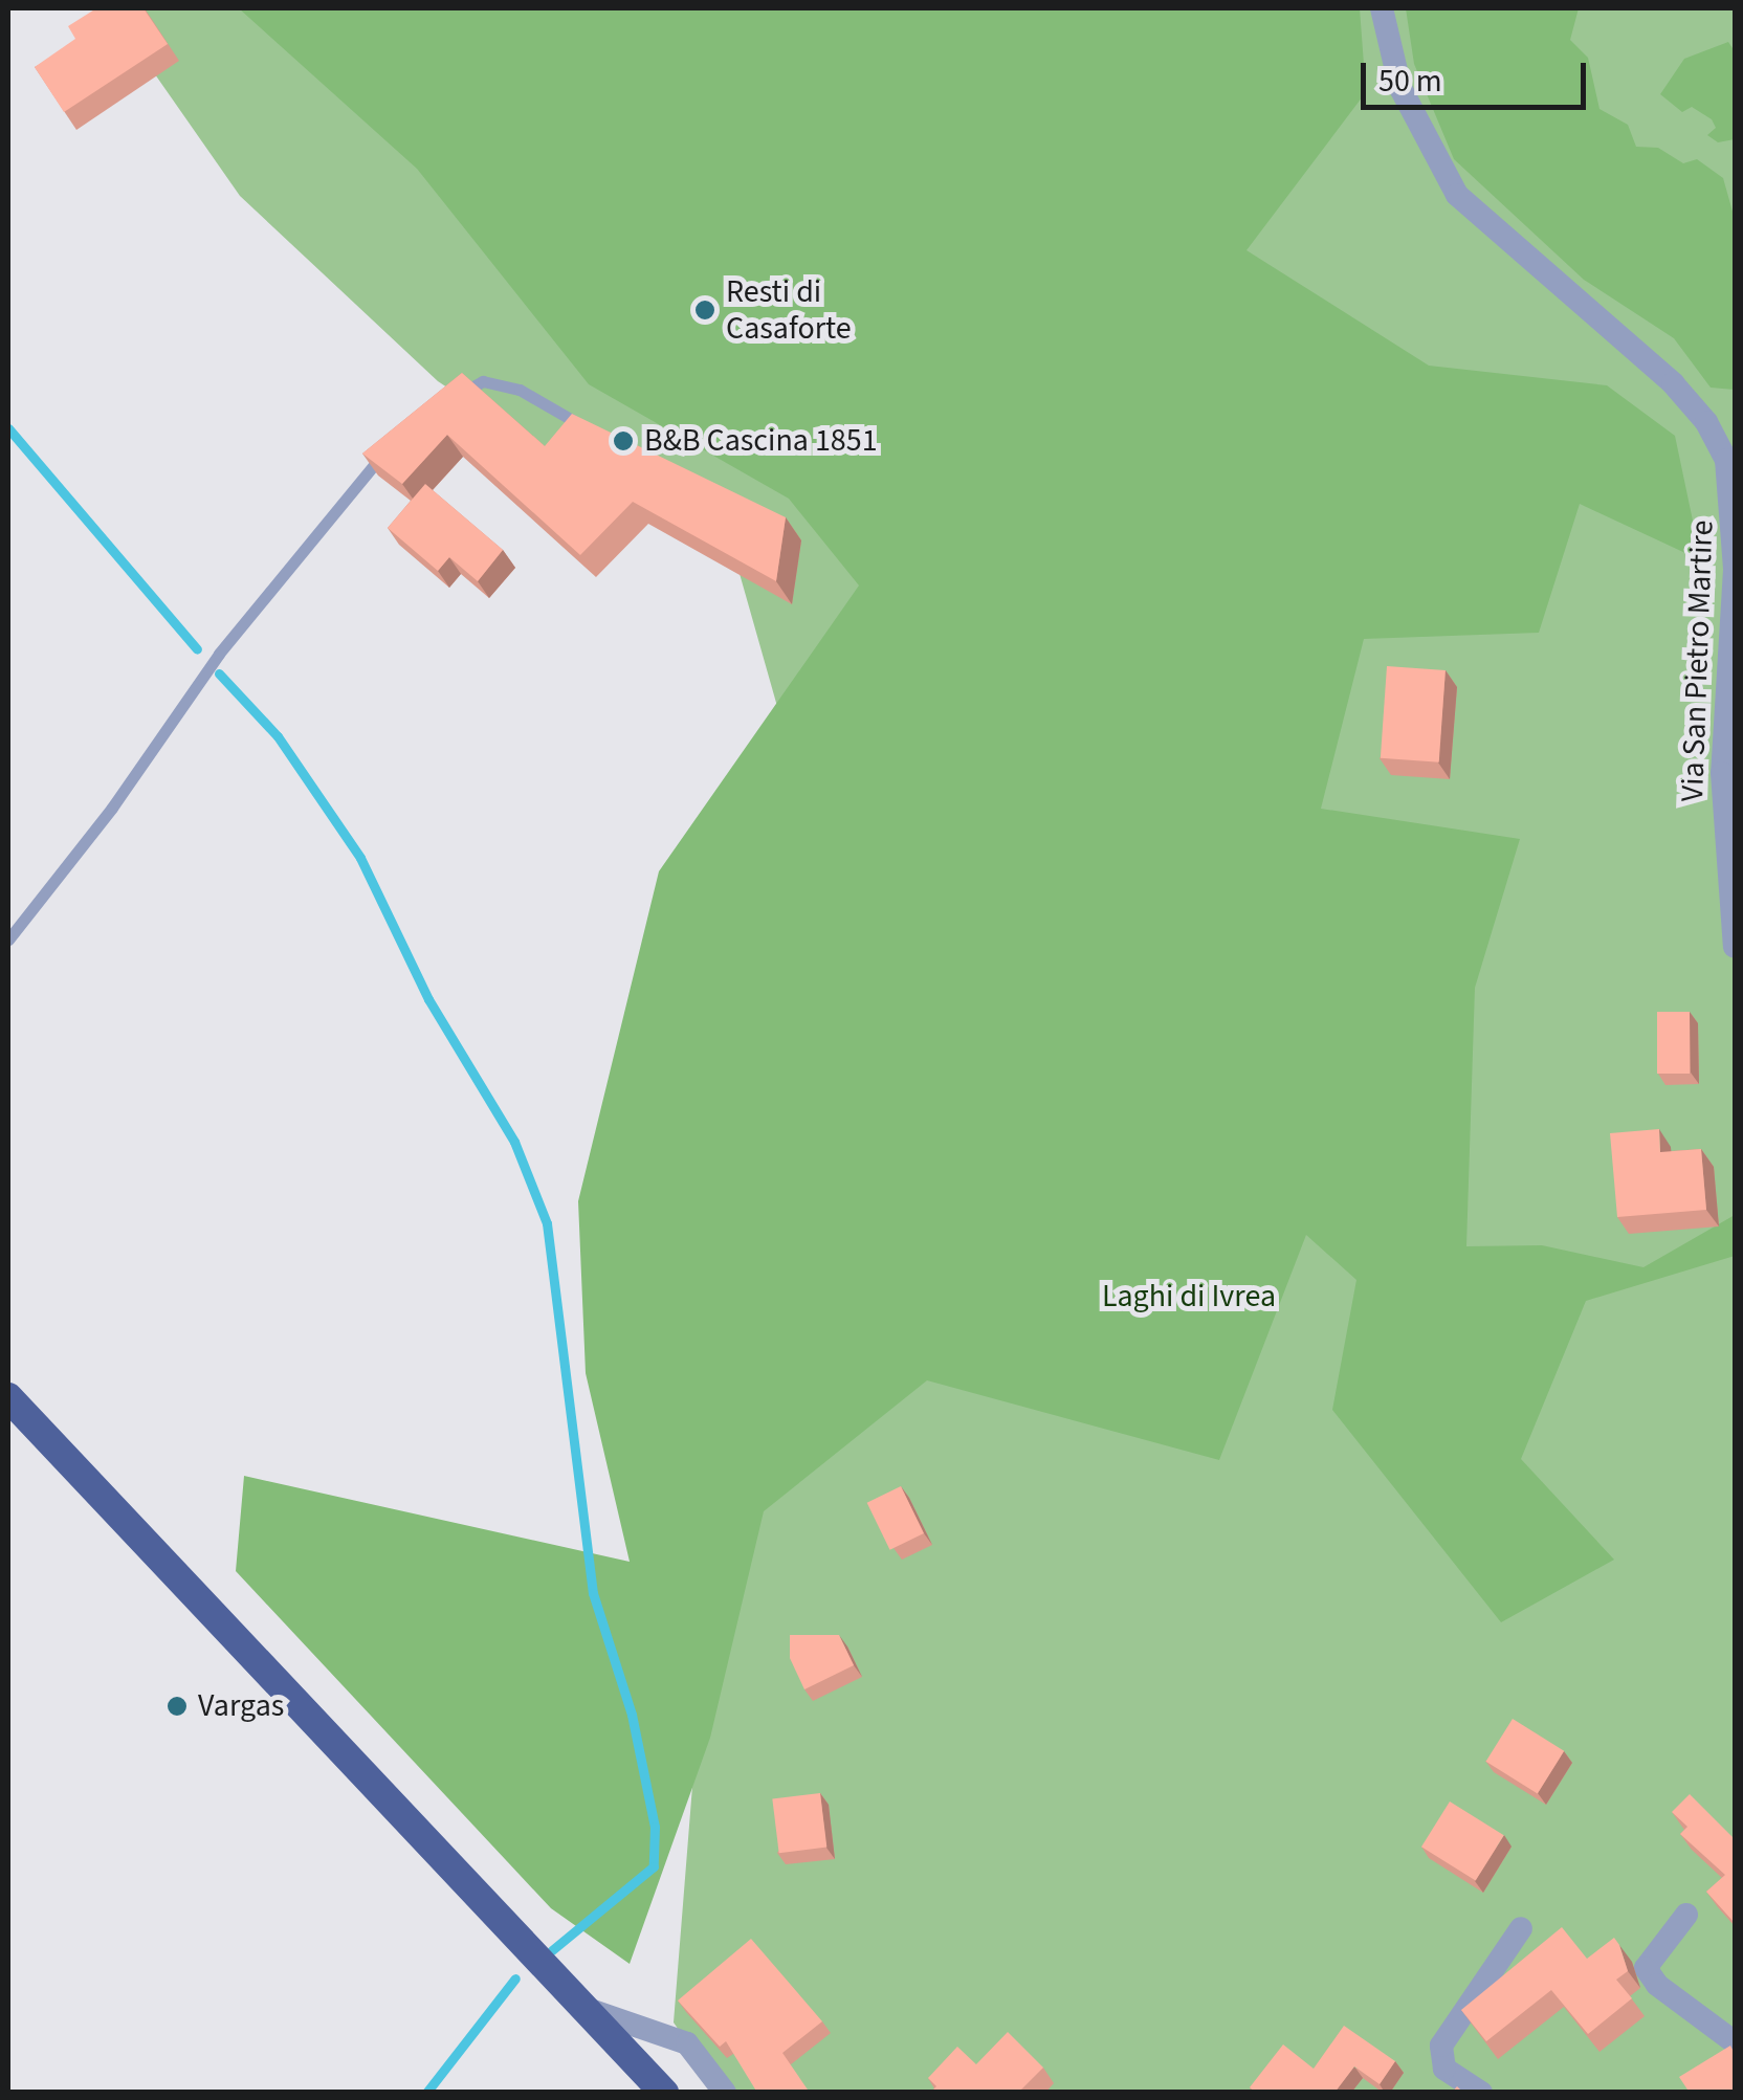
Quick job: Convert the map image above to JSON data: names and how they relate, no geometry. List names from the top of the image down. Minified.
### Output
{"streets":{"street":["Via San Pietro Martire"]},"parks":["Laghi di Ivrea"],"places":["Resti di Casaforte","B&B Cascina 1851","Vargas"],"scale_bar":"50 m"}
